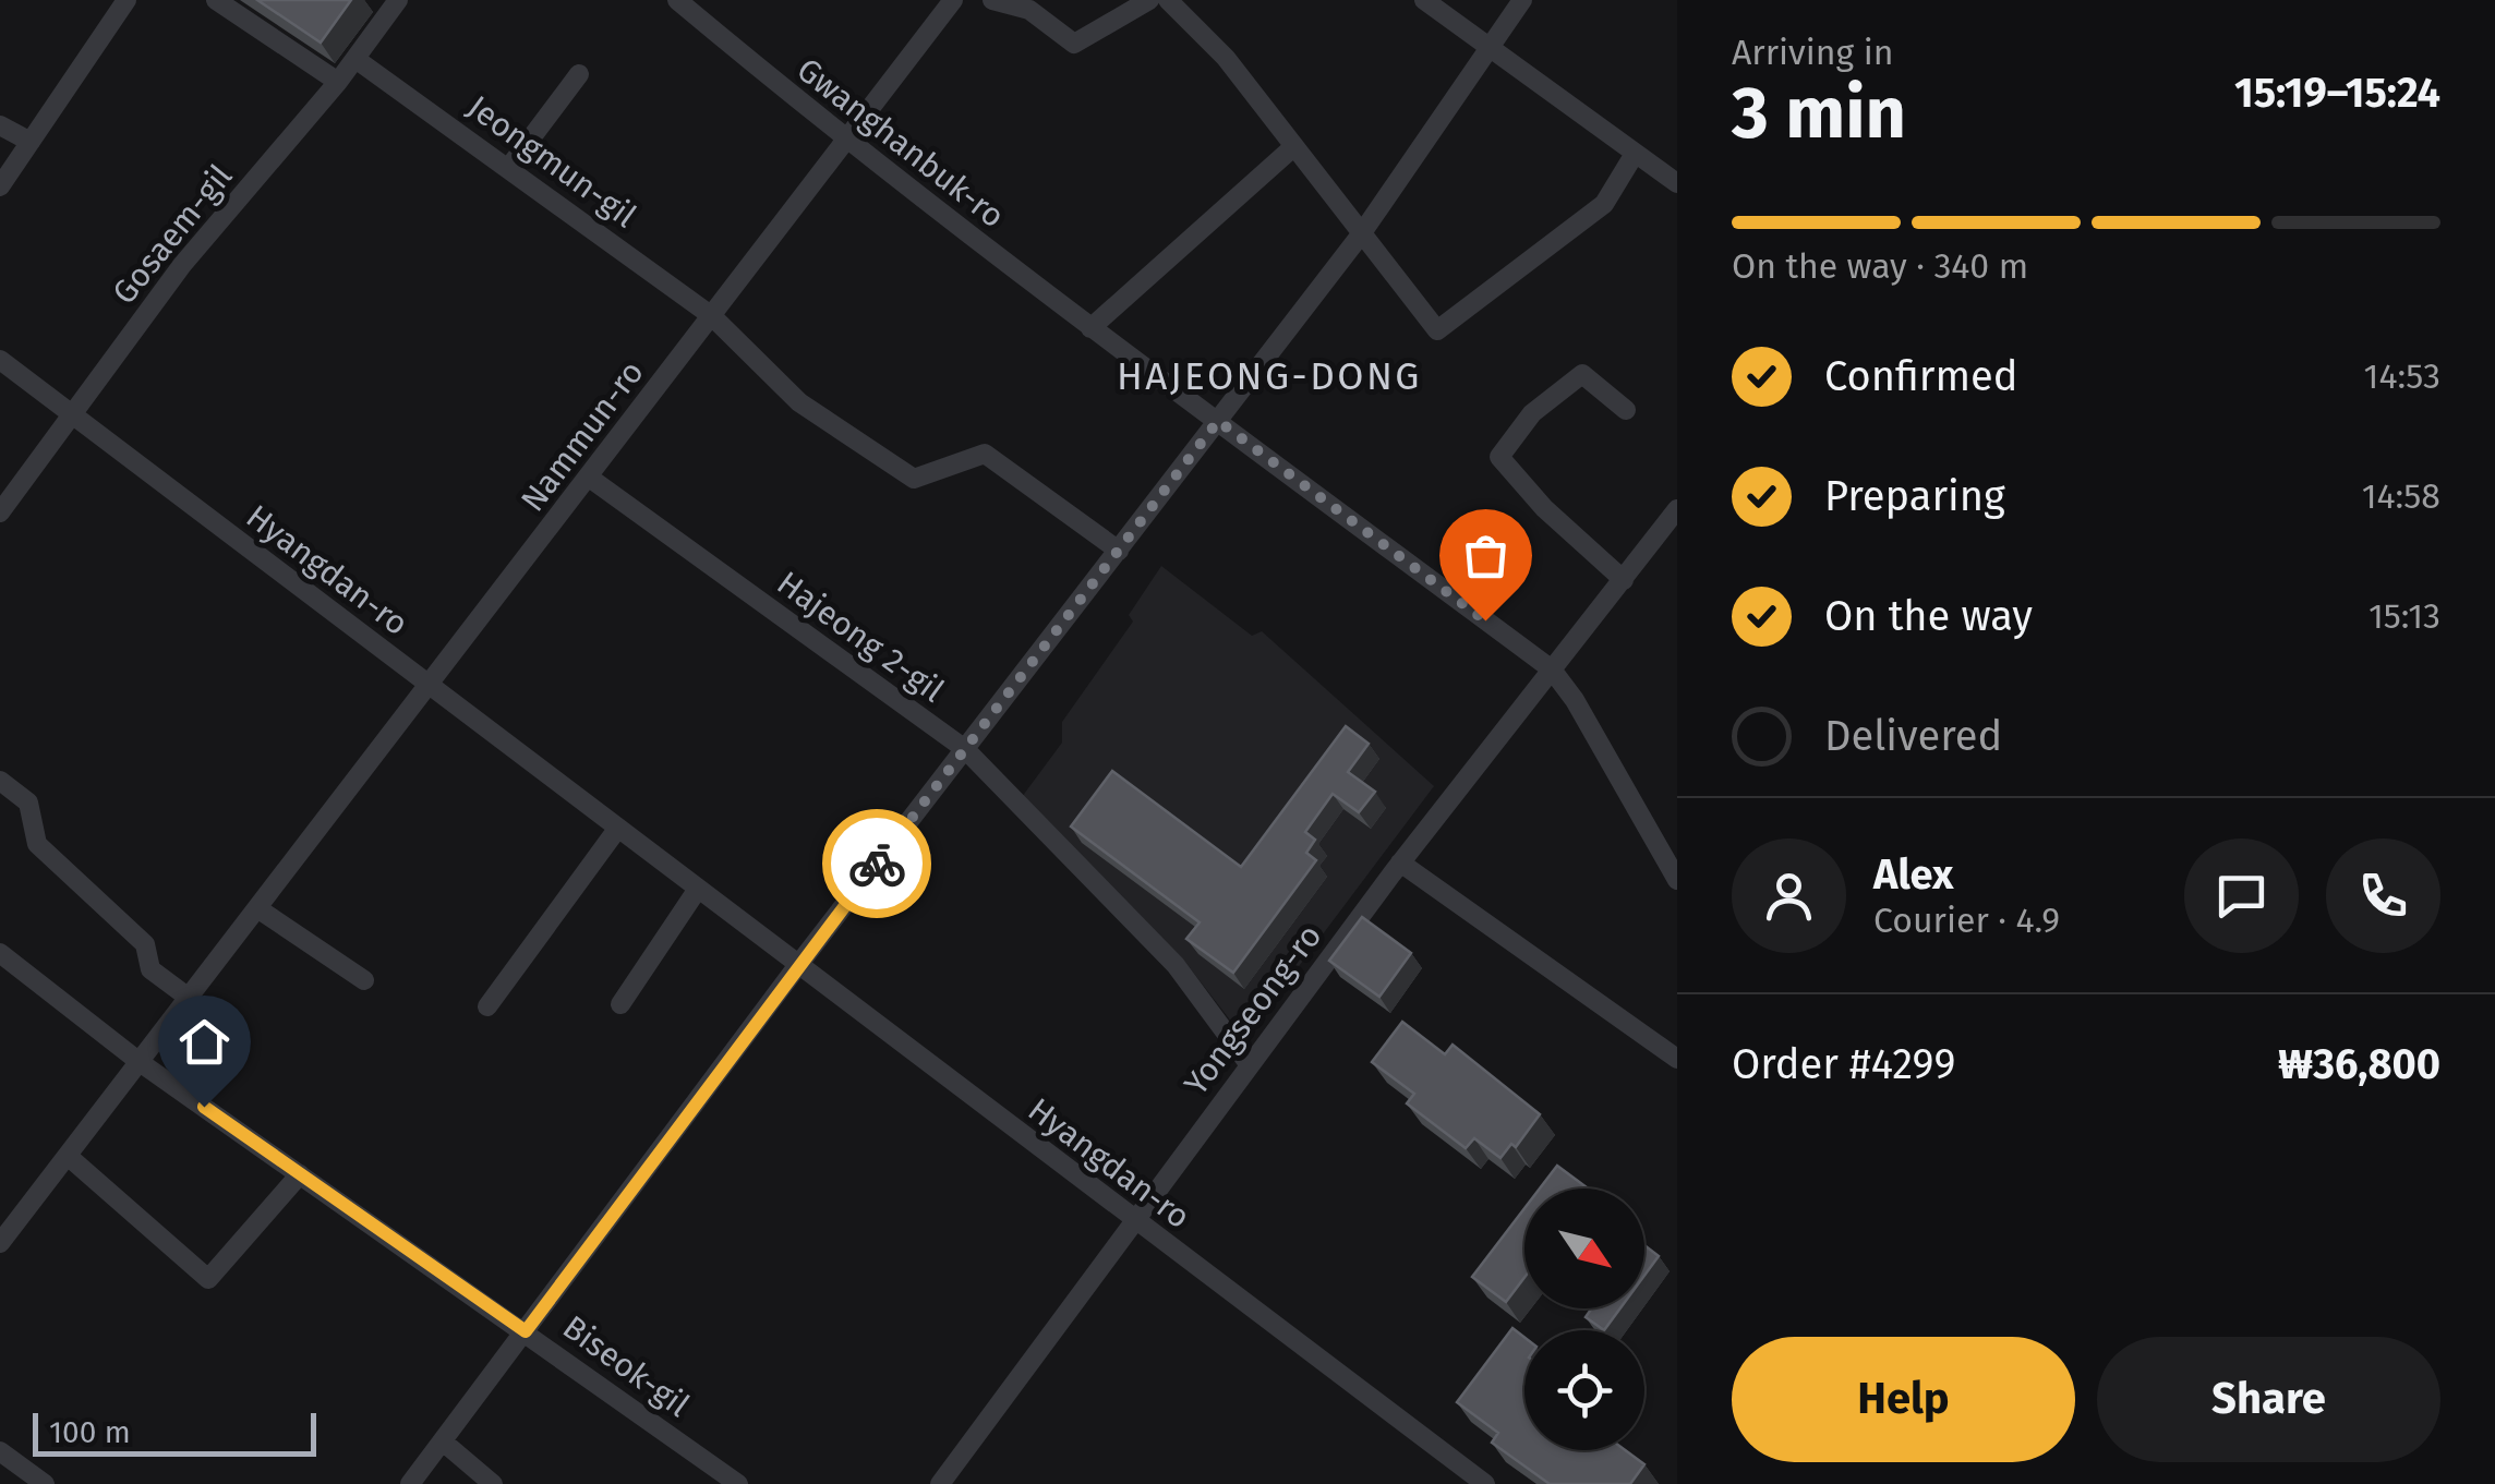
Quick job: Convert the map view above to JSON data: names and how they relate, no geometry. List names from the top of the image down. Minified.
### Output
{"streets":{"street":["Gwanghanbuk-ro","Jeongmun-gil","Gosaem-gil","Nammun-ro","Hyangdan-ro","Hajeong 2-gil","Yongseong-ro","Biseok-gil"]},"crossings":[["Gwanghanbuk-ro","Nammun-ro"],["Gwanghanbuk-ro","Yongseong-ro"],["Jeongmun-gil","Gosaem-gil"],["Jeongmun-gil","Nammun-ro"],["Gosaem-gil","Hyangdan-ro"],["Nammun-ro","Hyangdan-ro"],["Nammun-ro","Hajeong 2-gil"],["Nammun-ro","Biseok-gil"],["Hyangdan-ro","Yongseong-ro"],["Hajeong 2-gil","Yongseong-ro"]],"districts":["HAJEONG-DONG"],"scale_bar":"100 m","north":"bottom right","page":{"heading":["3 min","Arriving in","15:19–15:24"],"panel":["Alex","Courier · 4.9","Order #4299","₩36,800"],"bar":"On the way · 340 m","list":[["Confirmed","14:53"],["Preparing","14:58"],["On the way","15:13"],"Delivered"],"buttons":["Help","Share"],"scale":"100 m"}}
